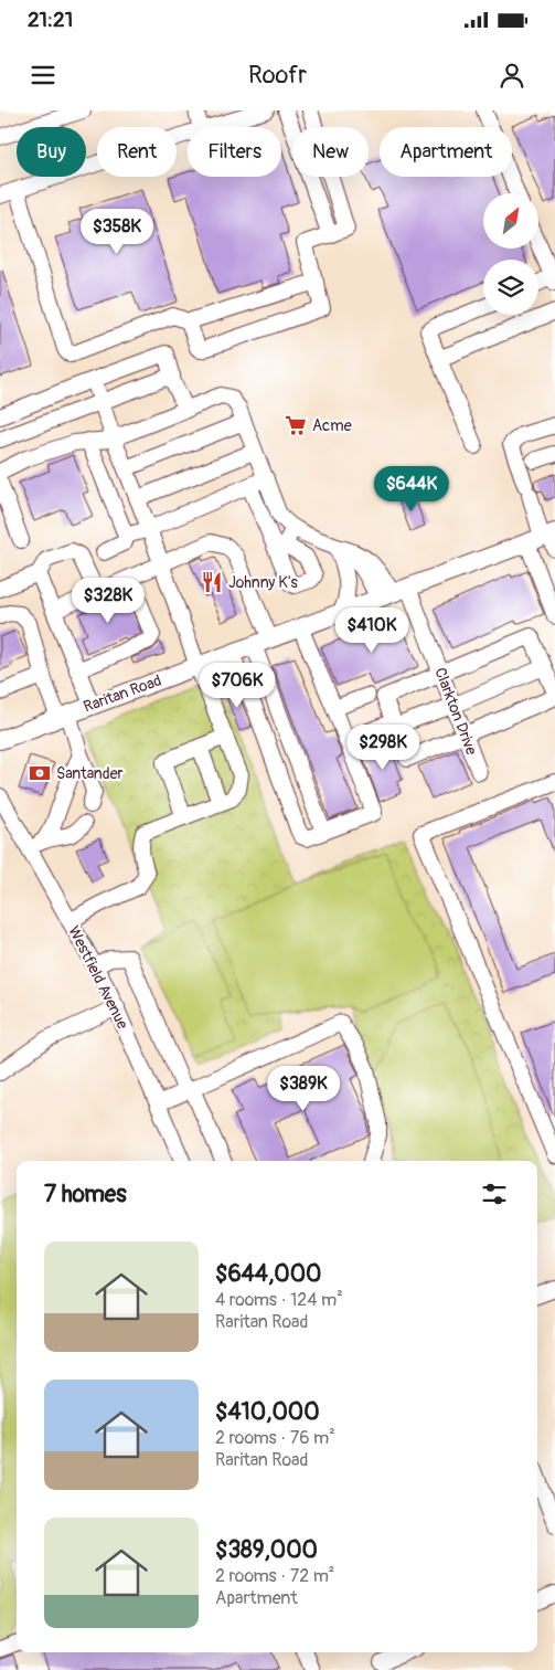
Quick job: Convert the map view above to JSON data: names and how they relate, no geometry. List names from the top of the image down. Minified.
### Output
{"streets":{"main road":["Raritan Road"],"street":["Clarkton Drive","Westfield Avenue"]},"crossings":[["Raritan Road","Clarkton Drive"]],"places":{"supermarket":["Acme"],"restaurant":["Johnny K's"],"bank":["Santander"]},"north":"top right","page":{"status":"21:21","header":"Roofr","chip":["Buy","Rent","Filters","New","Apartment"],"price":["$358K","$644K","$328K","$410K","$706K","$298K","$389K"],"heading":"7 homes","list":[{"name":"$644,000","note":"4 rooms · 124 m² · Raritan Road"},{"name":"$410,000","note":"2 rooms · 76 m² · Raritan Road"},{"name":"$389,000","note":"2 rooms · 72 m² · Apartment"}]}}
